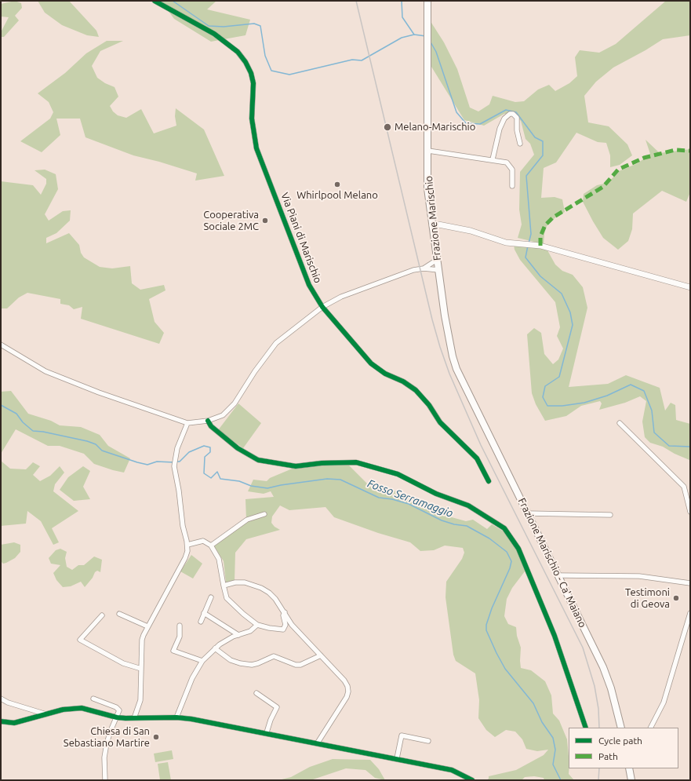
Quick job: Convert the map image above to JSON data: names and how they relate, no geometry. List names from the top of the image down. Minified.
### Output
{"streets":{"main road":["Frazione Marischio","Frazione Marischio - Ca' Maiano"],"street":["Via Piani di Marischio"]},"crossings":[["Frazione Marischio","Frazione Marischio - Ca' Maiano"]],"water":["Fosso Serramaggio"],"places":["Melano-Marischio","Whirlpool Melano","Cooperativa Sociale 2MC","Testimoni di Geova","Chiesa di San Sebastiano Martire"],"legend":["Cycle path","Path"]}
